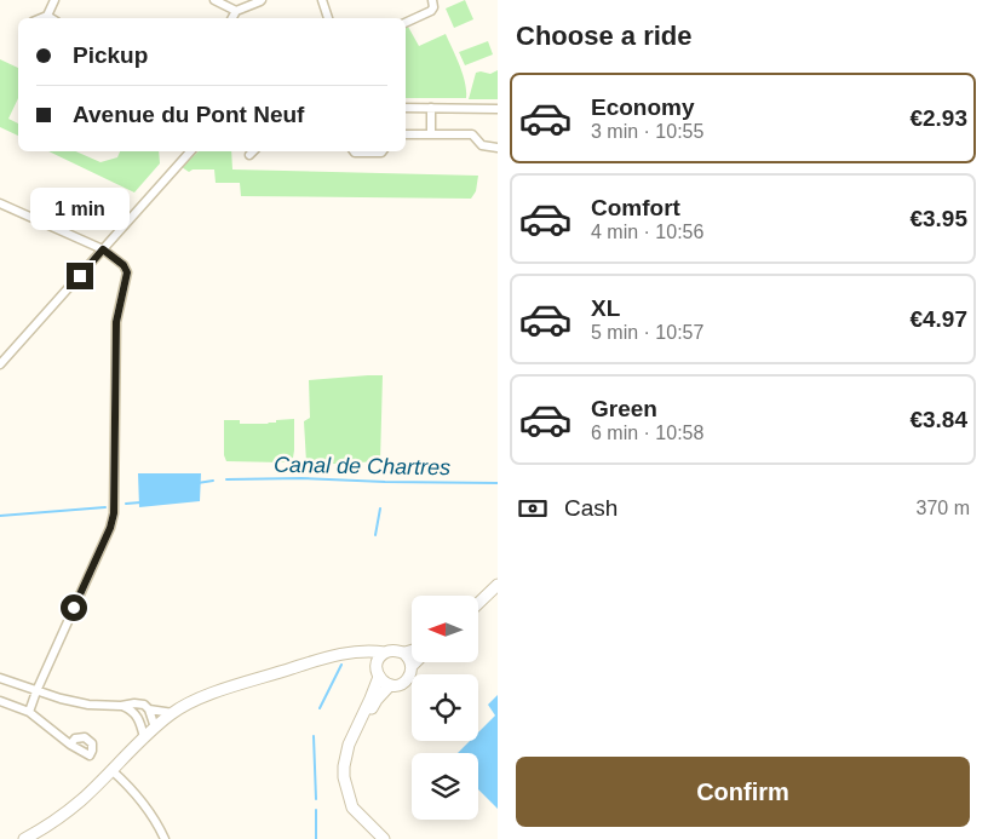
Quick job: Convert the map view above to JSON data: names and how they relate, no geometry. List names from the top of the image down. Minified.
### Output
{"water":["Canal de Chartres"],"north":"left","page":{"heading":"Choose a ride","banner":["Pickup","Avenue du Pont Neuf"],"list":[{"name":"Economy","note":"3 min · 10:55","value":"€2.93"},{"name":"Comfort","note":"4 min · 10:56","value":"€3.95"},{"name":"XL","note":"5 min · 10:57","value":"€4.97"},{"name":"Green","note":"6 min · 10:58","value":"€3.84"}],"bubble":"1 min","pay":["Cash","370 m"],"buttons":"Confirm"}}
